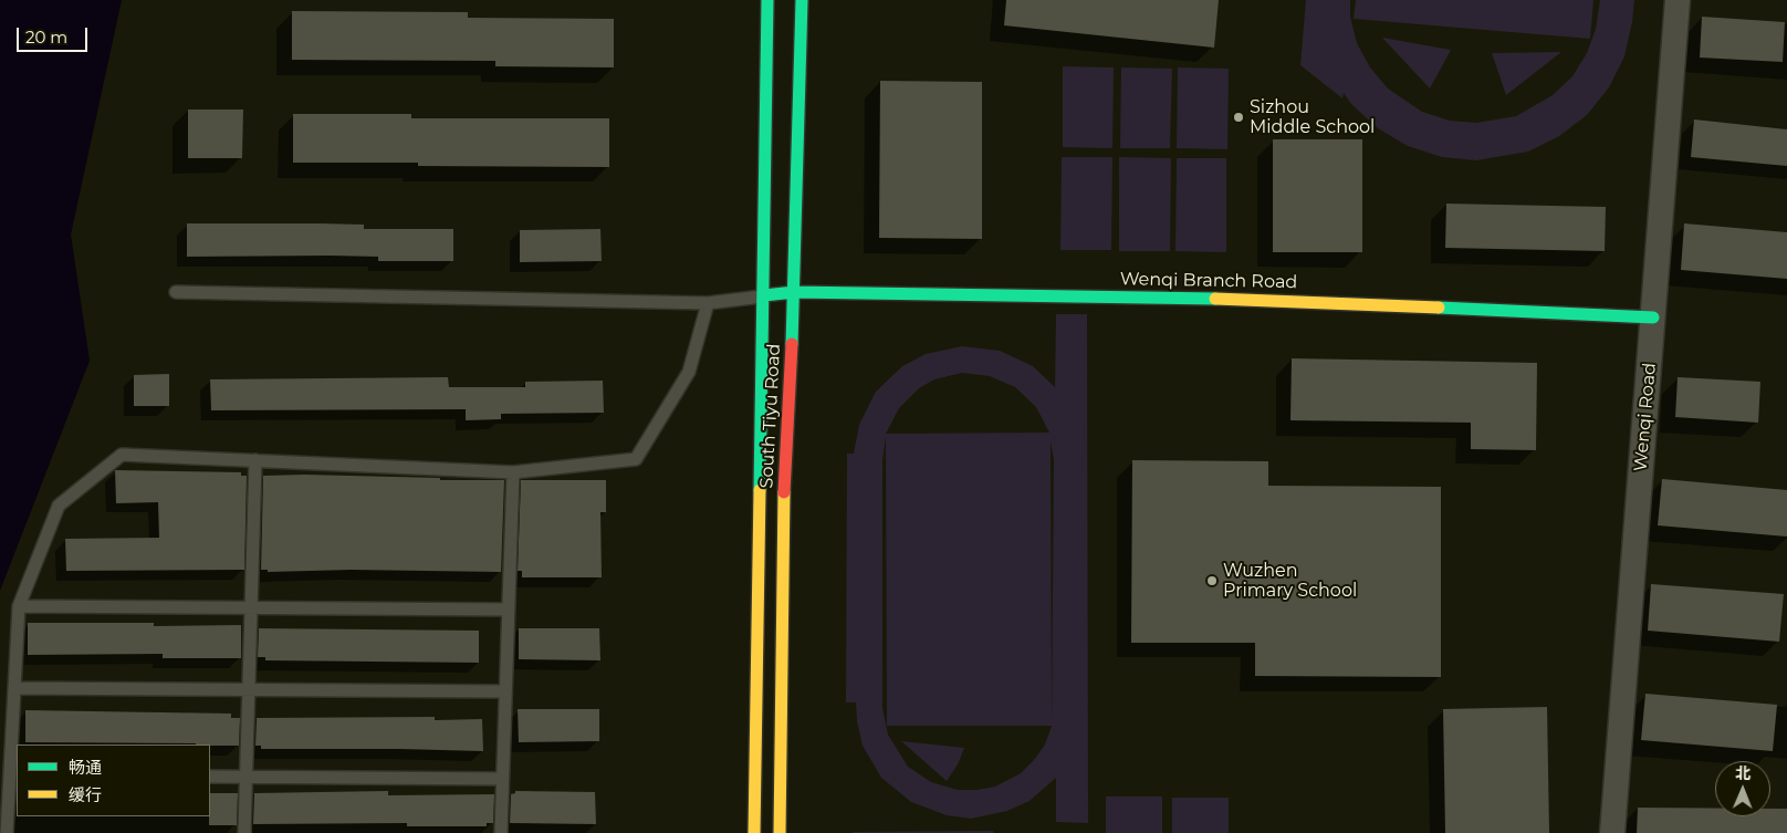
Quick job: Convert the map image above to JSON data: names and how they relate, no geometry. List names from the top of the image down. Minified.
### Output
{"streets":{"main road":["Wenqi Branch Road","South Tiyu Road"],"street":["Wenqi Road"]},"crossings":[["Wenqi Branch Road","South Tiyu Road"],["Wenqi Branch Road","Wenqi Road"]],"places":["Sizhou Middle School","Wuzhen Primary School"],"legend":["畅通","缓行"],"scale_bar":"20 m","north":"top"}
